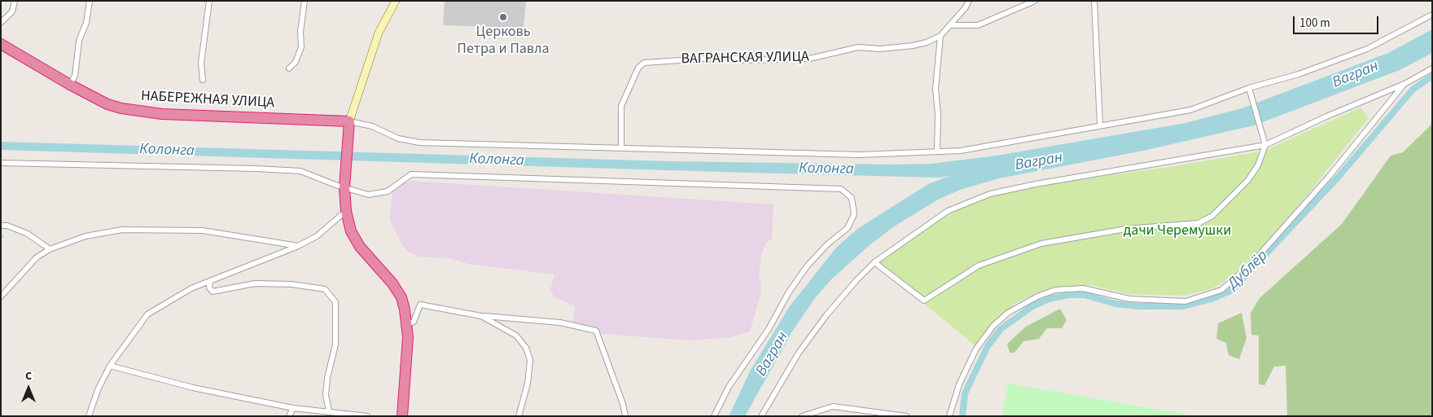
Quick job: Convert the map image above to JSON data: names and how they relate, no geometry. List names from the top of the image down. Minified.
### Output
{"streets":{"highway":["НАБЕРЕЖНАЯ УЛИЦА"],"street":["ВАГРАНСКАЯ УЛИЦА"]},"water":["Вагран","Колонга","Дублёр"],"parks":["дачи Черемушки"],"places":["Церковь Петра и Павла"],"scale_bar":"100 m","north":"top"}
